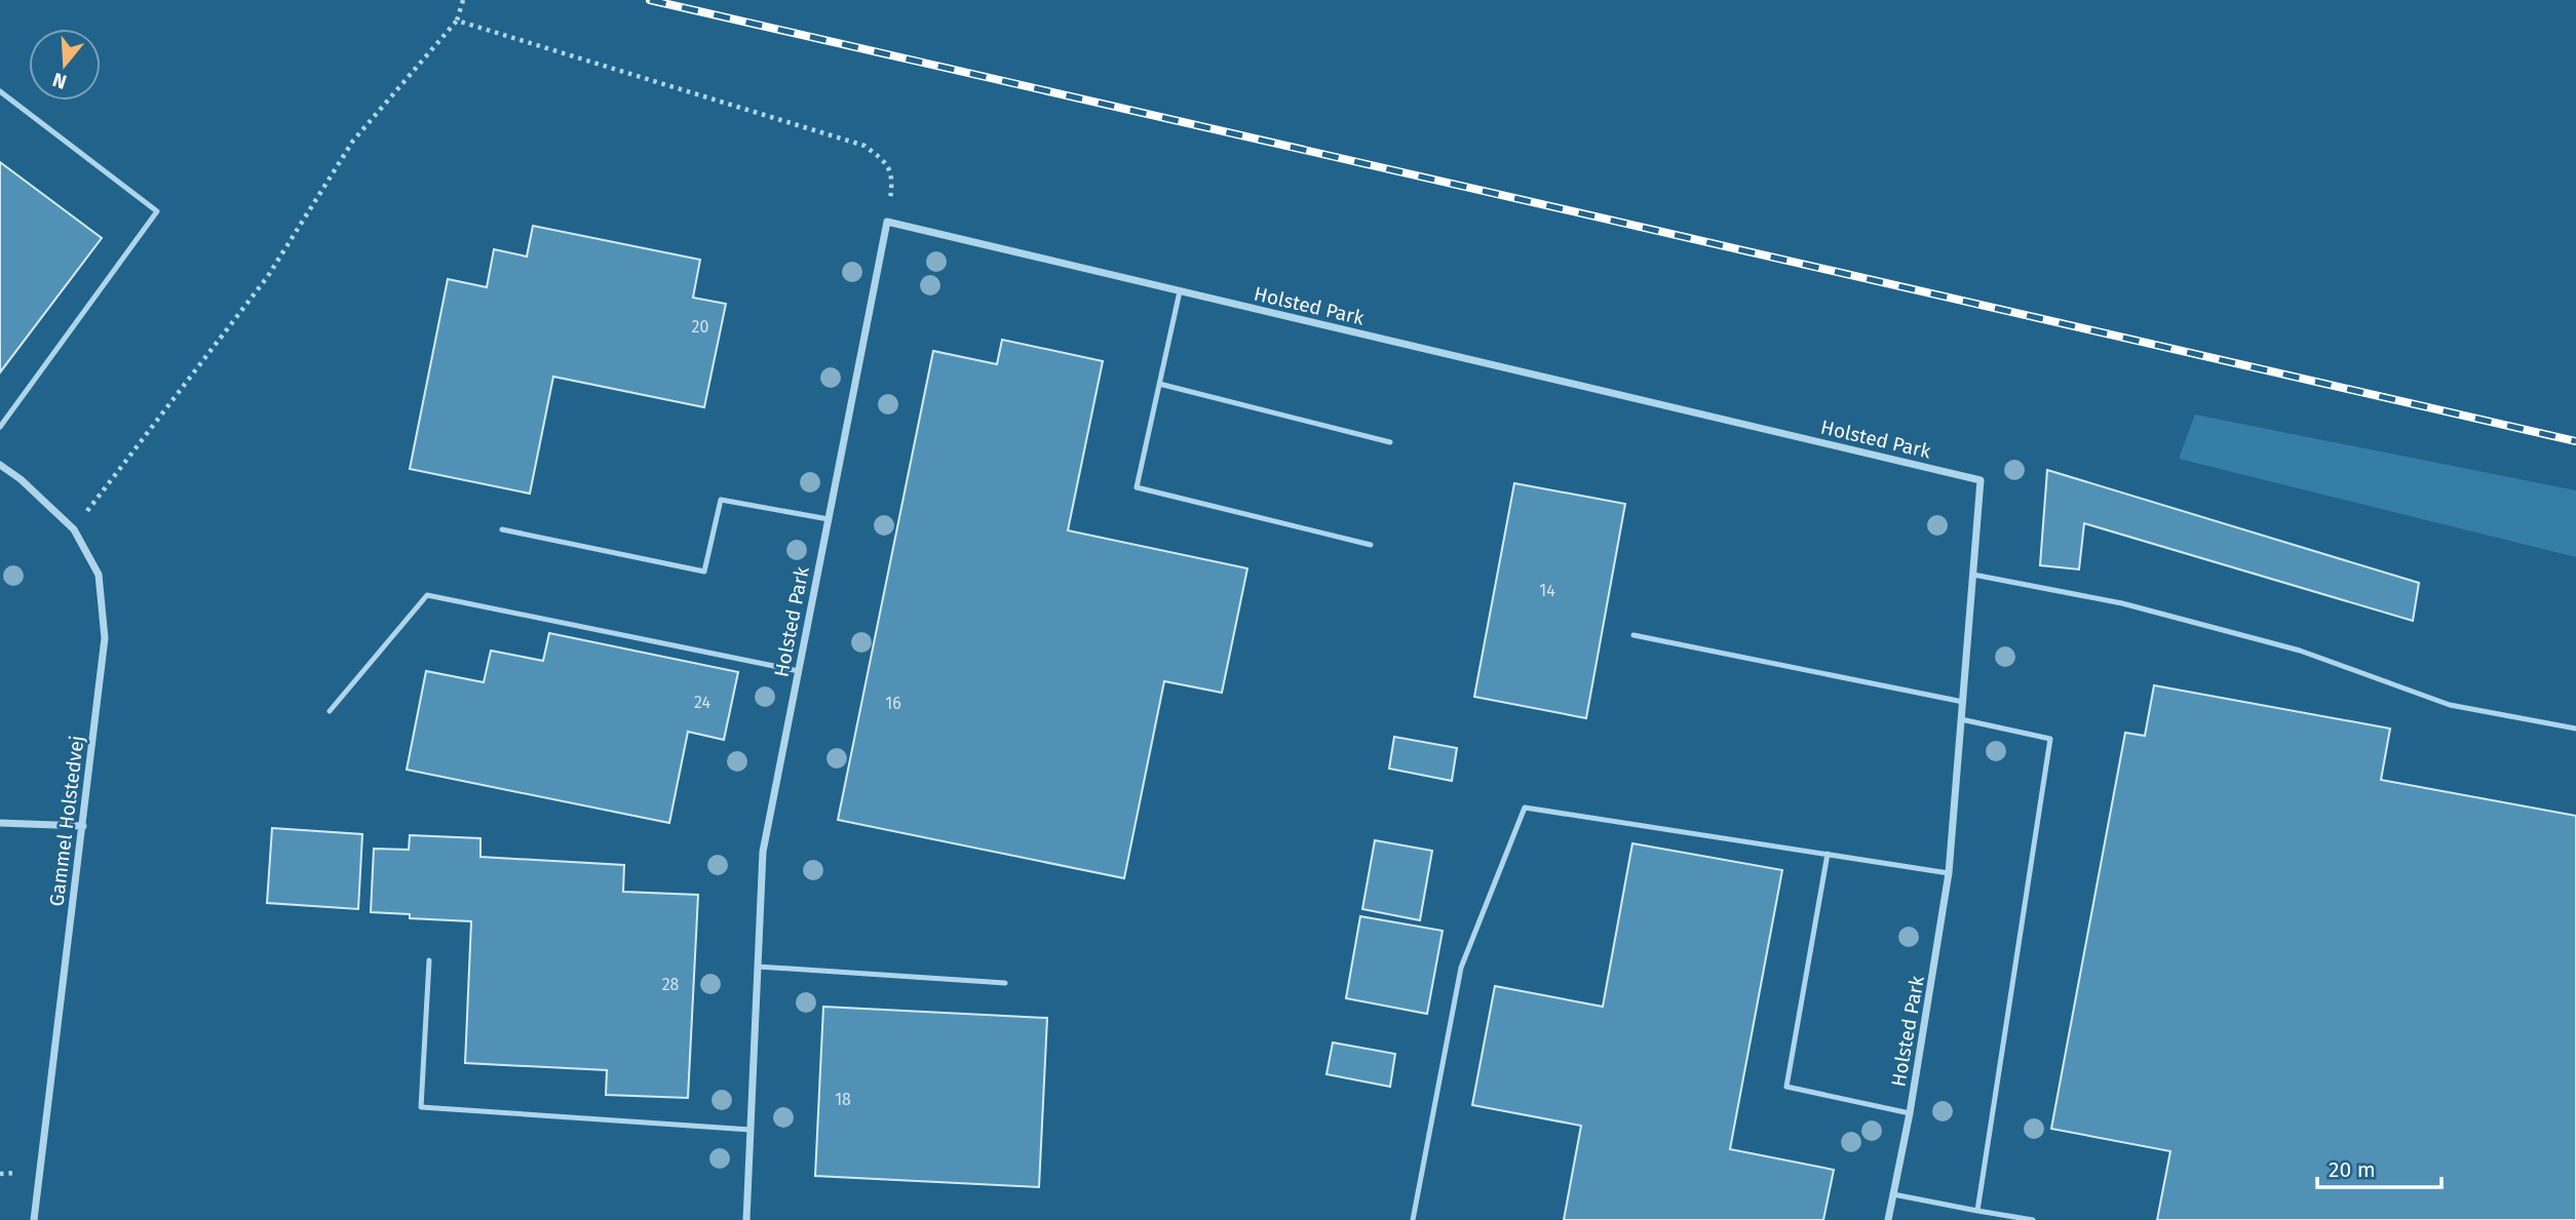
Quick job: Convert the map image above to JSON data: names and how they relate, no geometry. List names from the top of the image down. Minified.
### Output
{"streets":{"street":["Holsted Park","Gammel Holstedvej"]},"house_numbers":["20","14","24","16","28","18"],"scale_bar":"20 m","north":"bottom"}
